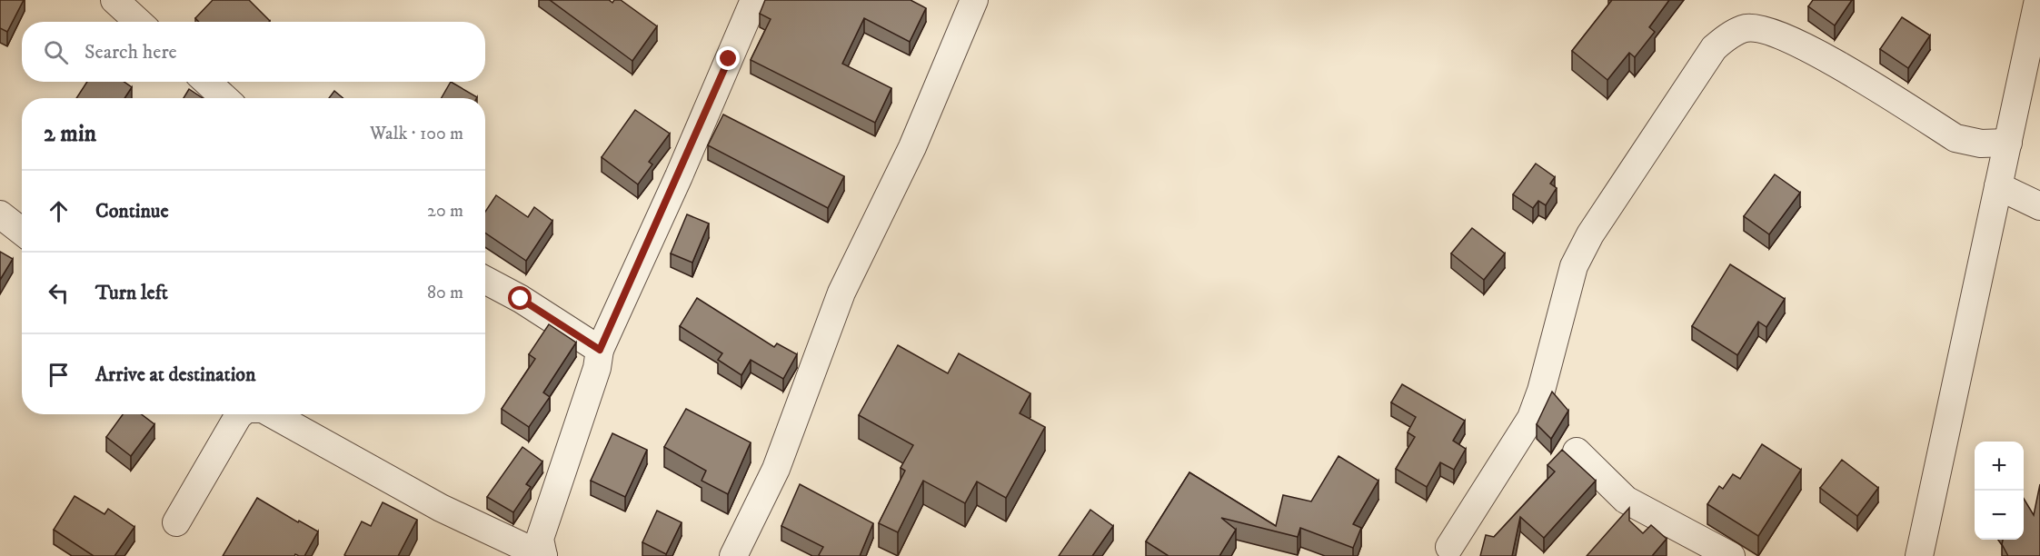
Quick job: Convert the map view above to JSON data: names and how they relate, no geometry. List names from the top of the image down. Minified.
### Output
{"page":{"search":"Search here","heading":["2 min","Walk · 100 m"],"list":[["Continue","20 m"],["Turn left","80 m"],"Arrive at destination"],"map_buttons":["+","−"]}}
